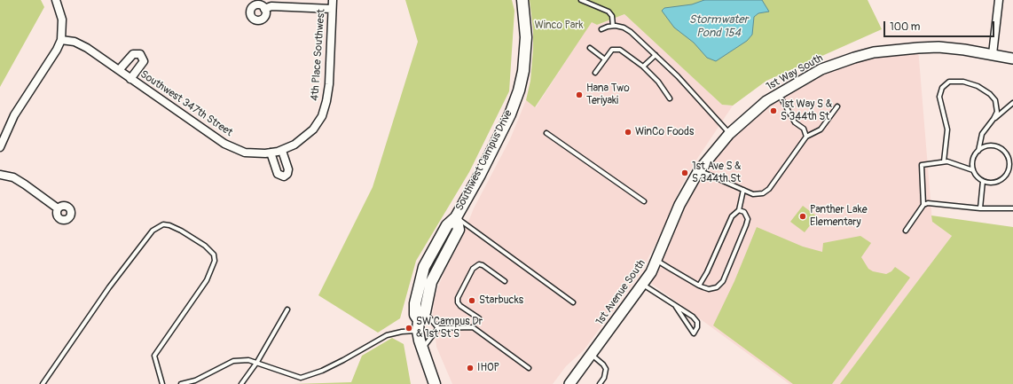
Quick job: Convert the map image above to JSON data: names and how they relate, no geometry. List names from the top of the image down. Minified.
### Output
{"streets":{"main road":["1st Way South","Southwest Campus Drive","1st Avenue South"],"street":["4th Place Southwest","Southwest 347th Street"]},"crossings":[["4th Place Southwest","Southwest 347th Street"],["1st Way South","1st Avenue South"]],"water":["Stormwater Pond 154"],"parks":["Winco Park"],"places":["Hana Two Teriyaki","1st Way S & S 344th St","WinCo Foods","1st Ave S & S 344th St","Panther Lake Elementary","Starbucks","SW Campus Dr & 1st St S","IHOP"],"scale_bar":"100 m"}
